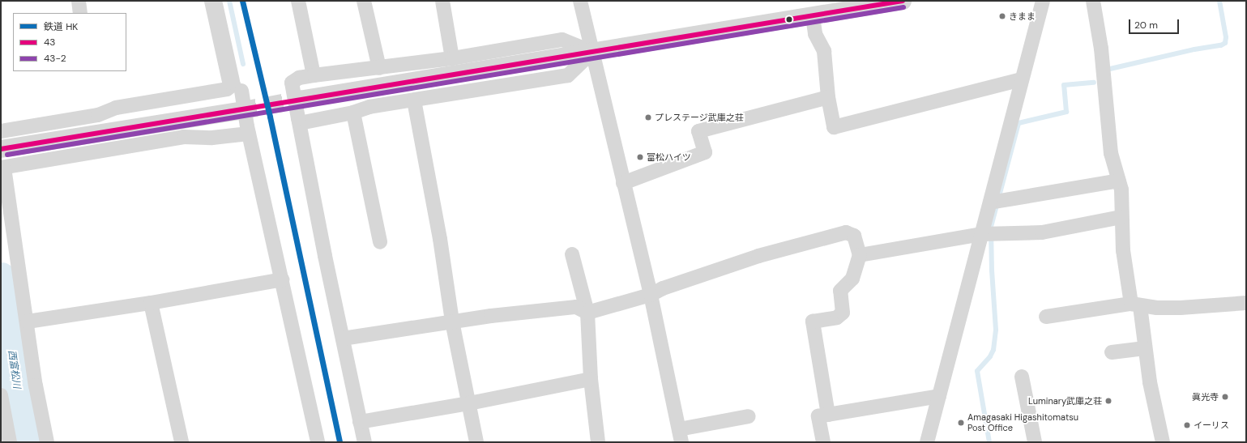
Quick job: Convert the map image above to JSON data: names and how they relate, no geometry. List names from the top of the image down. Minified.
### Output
{"water":["西富松川"],"places":["きまま","プレステージ武庫之荘","富松ハイツ","眞光寺","Luminary武庫之荘","Amagasaki Higashitomatsu Post Office","イーリス"],"lines":["rail line HK","transit line 43","transit line 43-2"],"legend":["鉄道 HK","43","43-2"],"scale_bar":"20 m"}
